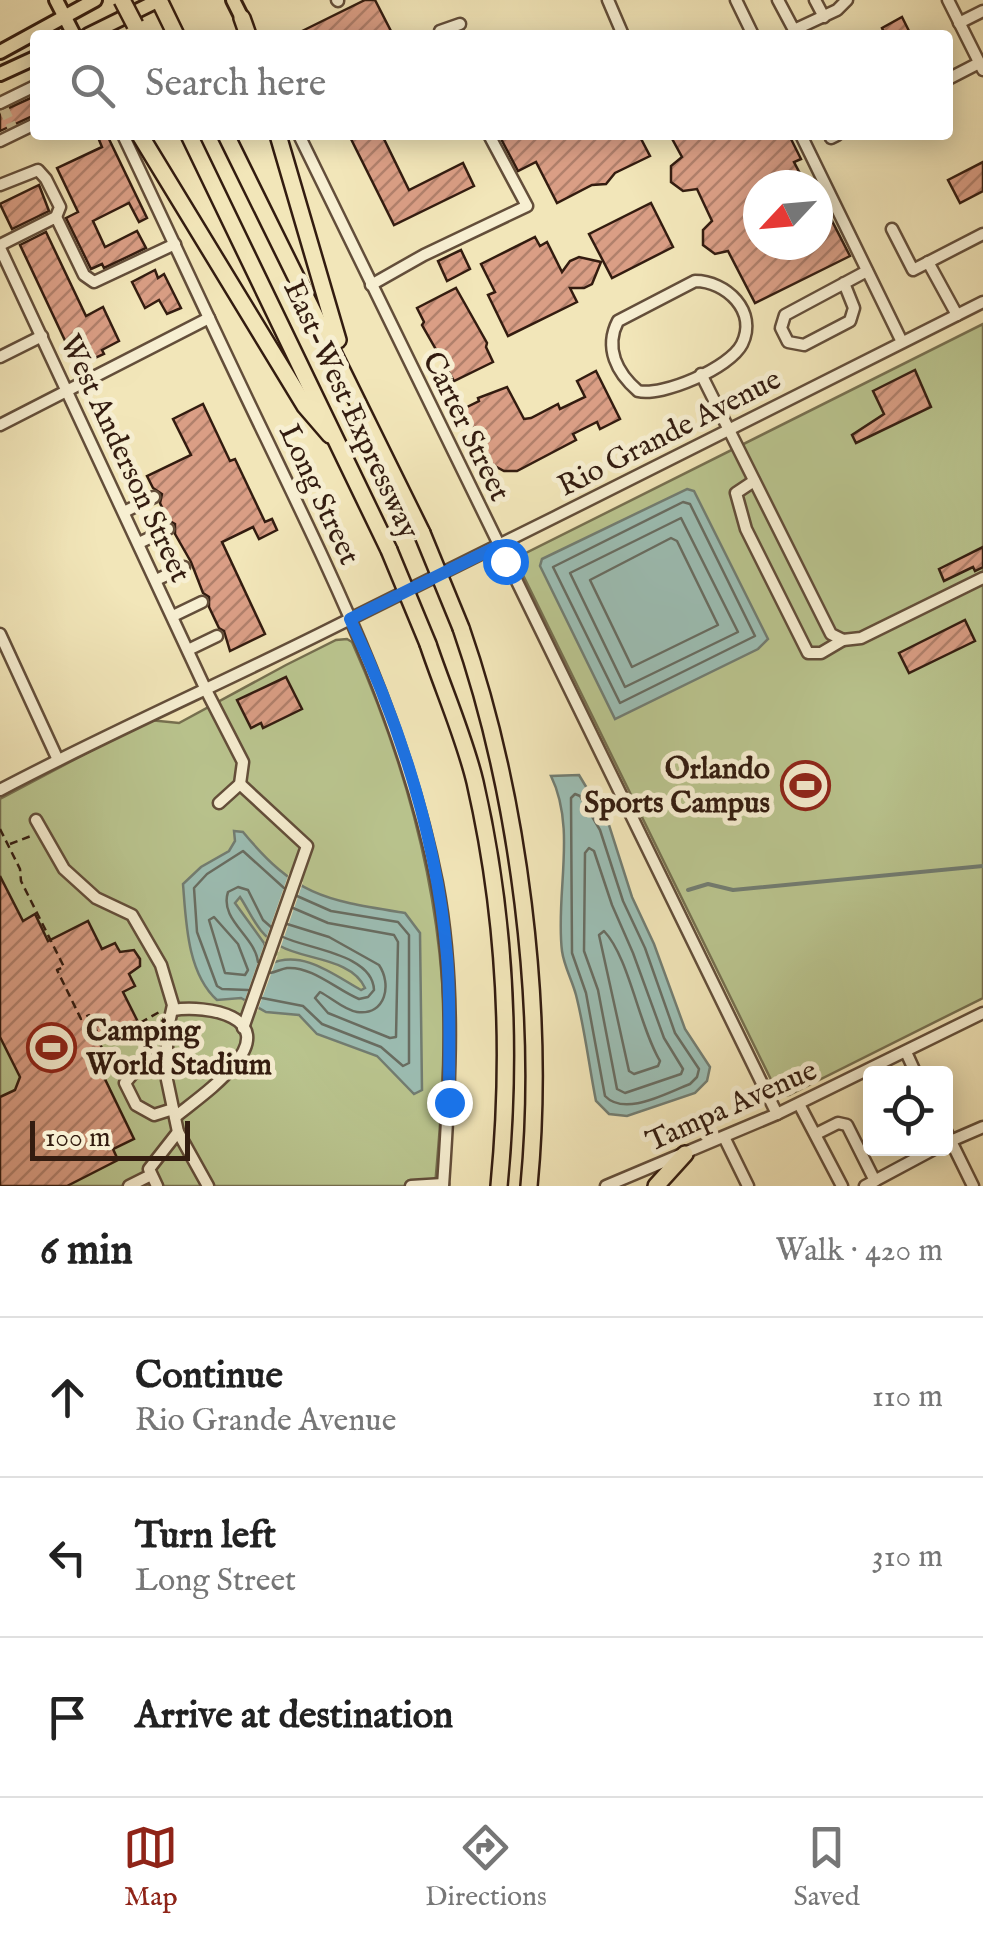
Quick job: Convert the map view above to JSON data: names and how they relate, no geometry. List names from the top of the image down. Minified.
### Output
{"streets":{"highway":["East-West Expressway"],"street":["Carter Street","Rio Grande Avenue","West Anderson Street","Long Street","Tampa Avenue"]},"crossings":[["Carter Street","Rio Grande Avenue"],["Carter Street","Tampa Avenue"],["Rio Grande Avenue","West Anderson Street"],["Rio Grande Avenue","Long Street"]],"places":{"sports":["Orlando Sports Campus","Camping World Stadium"]},"scale_bar":"100 m","north":"bottom left","page":{"search":"Search here","scale":"100 m","heading":["6 min","Walk · 420 m"],"list":[["Continue","Rio Grande Avenue","110 m"],["Turn left","Long Street","310 m"],"Arrive at destination"],"nav":["Map","Directions","Saved"]}}
